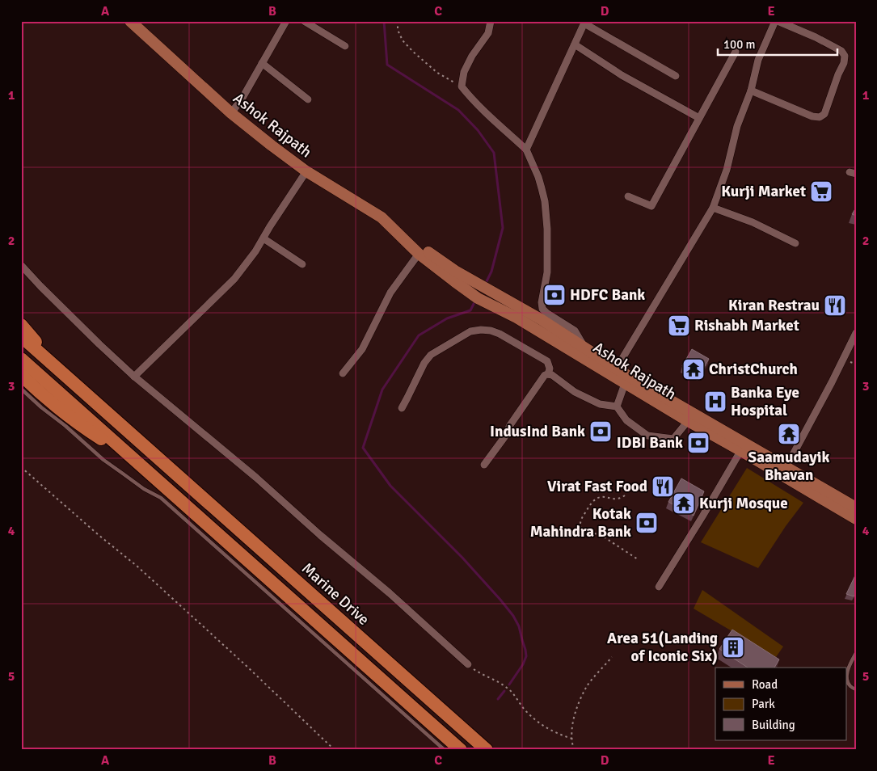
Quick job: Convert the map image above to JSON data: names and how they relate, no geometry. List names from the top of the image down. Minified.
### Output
{"streets":{"highway":["Marine Drive"],"main road":["Ashok Rajpath"]},"places":{"supermarket":["Kurji Market","Rishabh Market"],"bank":["HDFC Bank","IndusInd Bank","IDBI Bank","Kotak Mahindra Bank"],"restaurant":["Kiran Restrau","Virat Fast Food"],"temple":["ChristChurch","Saamudayik Bhavan","Kurji Mosque"],"hospital":["Banka Eye Hospital"],"building":["Area 51(Landing of Iconic Six)"]},"legend":["Road","Park","Building"],"scale_bar":"100 m","grid":{"columns":["A","B","C","D","E"],"rows":["1","2","3","4","5"]}}
